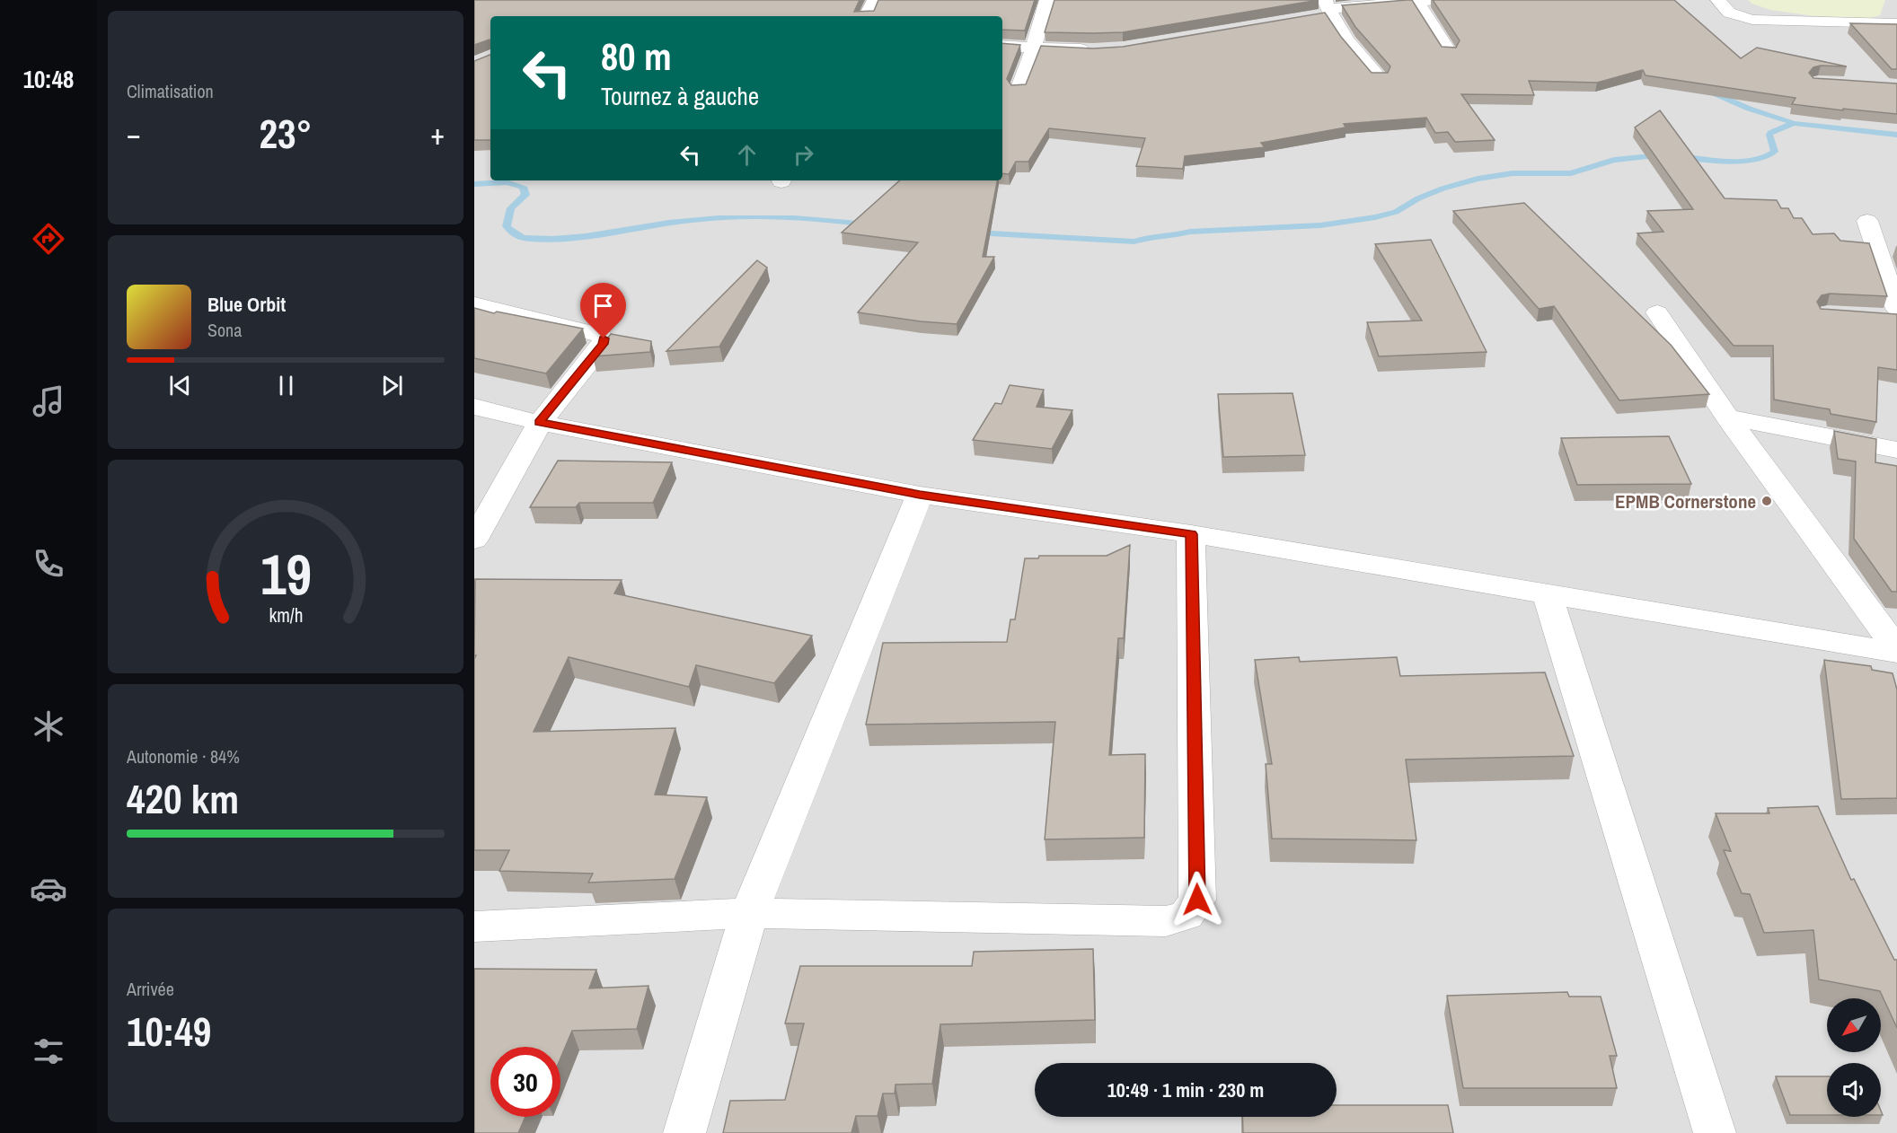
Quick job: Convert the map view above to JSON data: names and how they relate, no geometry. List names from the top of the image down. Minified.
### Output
{"places":["EPMB Cornerstone"],"north":"bottom left","page":{"tabs":"10:48","tile":["Climatisation",["Autonomie · 84%","420 km"],["Arrivée","10:49"]],"turn":["80 m","Tournez à gauche"],"heat":["−","23°","+"],"song":["Blue Orbit","Sona"],"limit":"30","trip":"10:49 · 1 min · 230 m","gauge":["19","km/h"]}}
